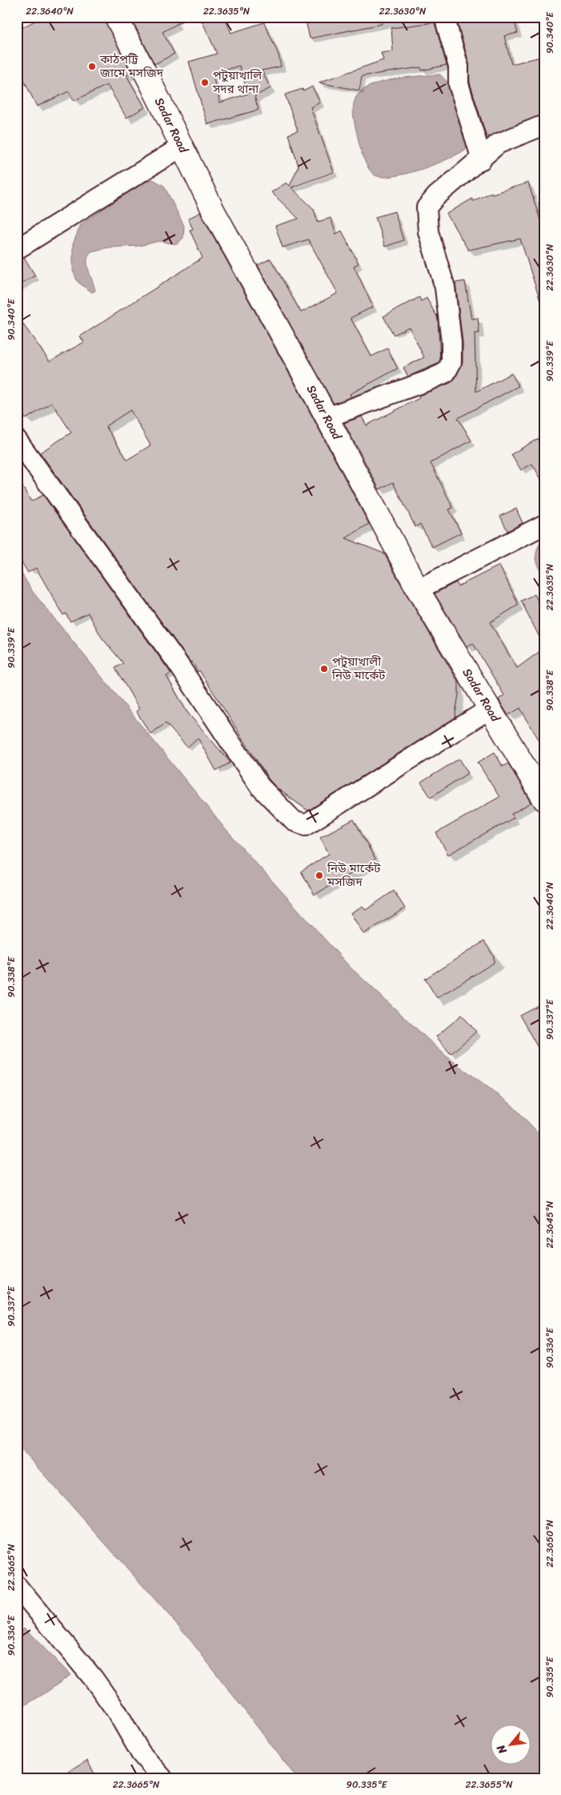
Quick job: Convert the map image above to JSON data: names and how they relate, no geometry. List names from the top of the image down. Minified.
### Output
{"streets":{"street":["Sadar Road"]},"places":["কাঠপট্টি জামে মসজিদ","পটুয়াখালি সদর থানা","পটুয়াখালী নিউ মার্কেট","নিউ মার্কেট মসজিদ"],"north":"bottom left","coordinates":["22.3640°N","22.3635°N","22.3630°N","90.340°E","90.339°E","90.338°E","90.337°E","22.3645°N","90.336°E","22.3650°N","22.3665°N","90.335°E","22.3655°N"]}
